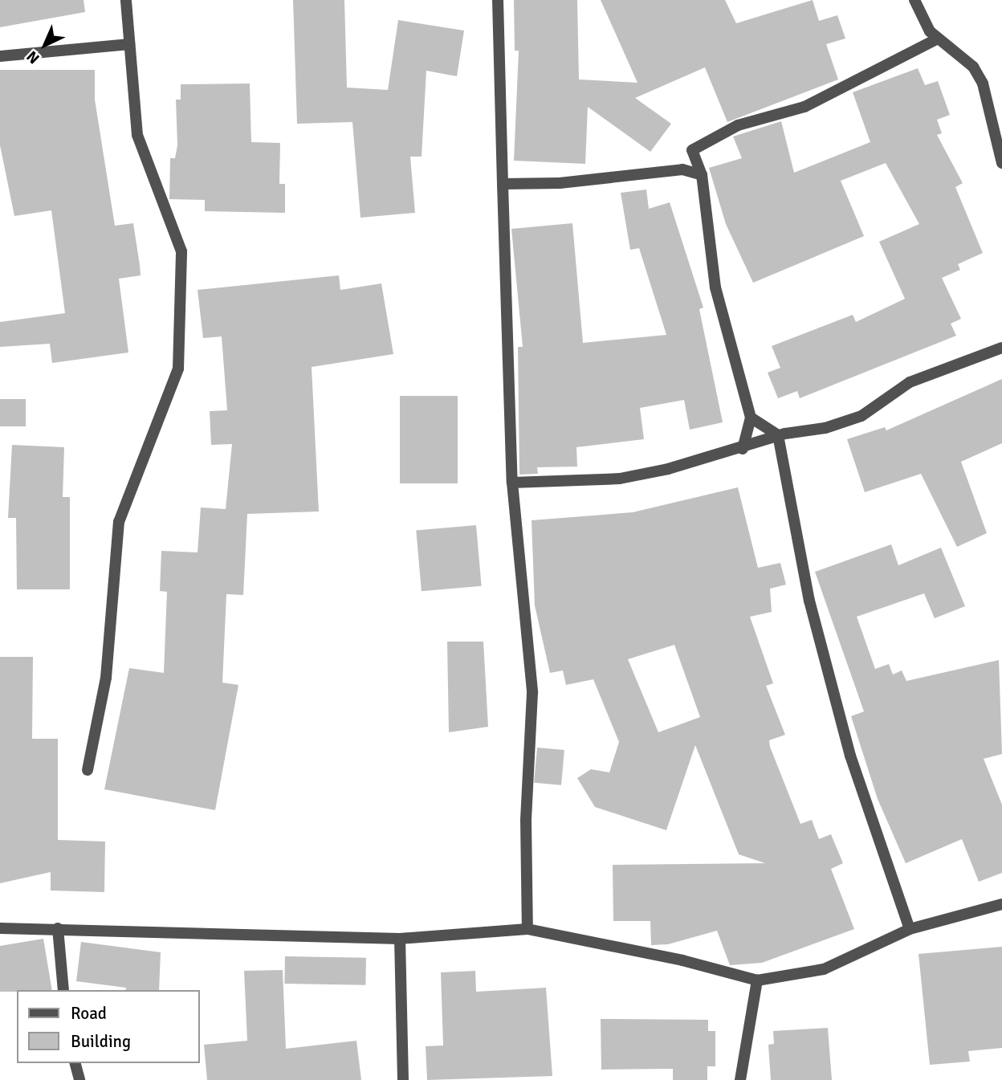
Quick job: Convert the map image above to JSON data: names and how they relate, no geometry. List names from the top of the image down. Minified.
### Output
{"legend":["Road","Building"],"north":"bottom left"}
